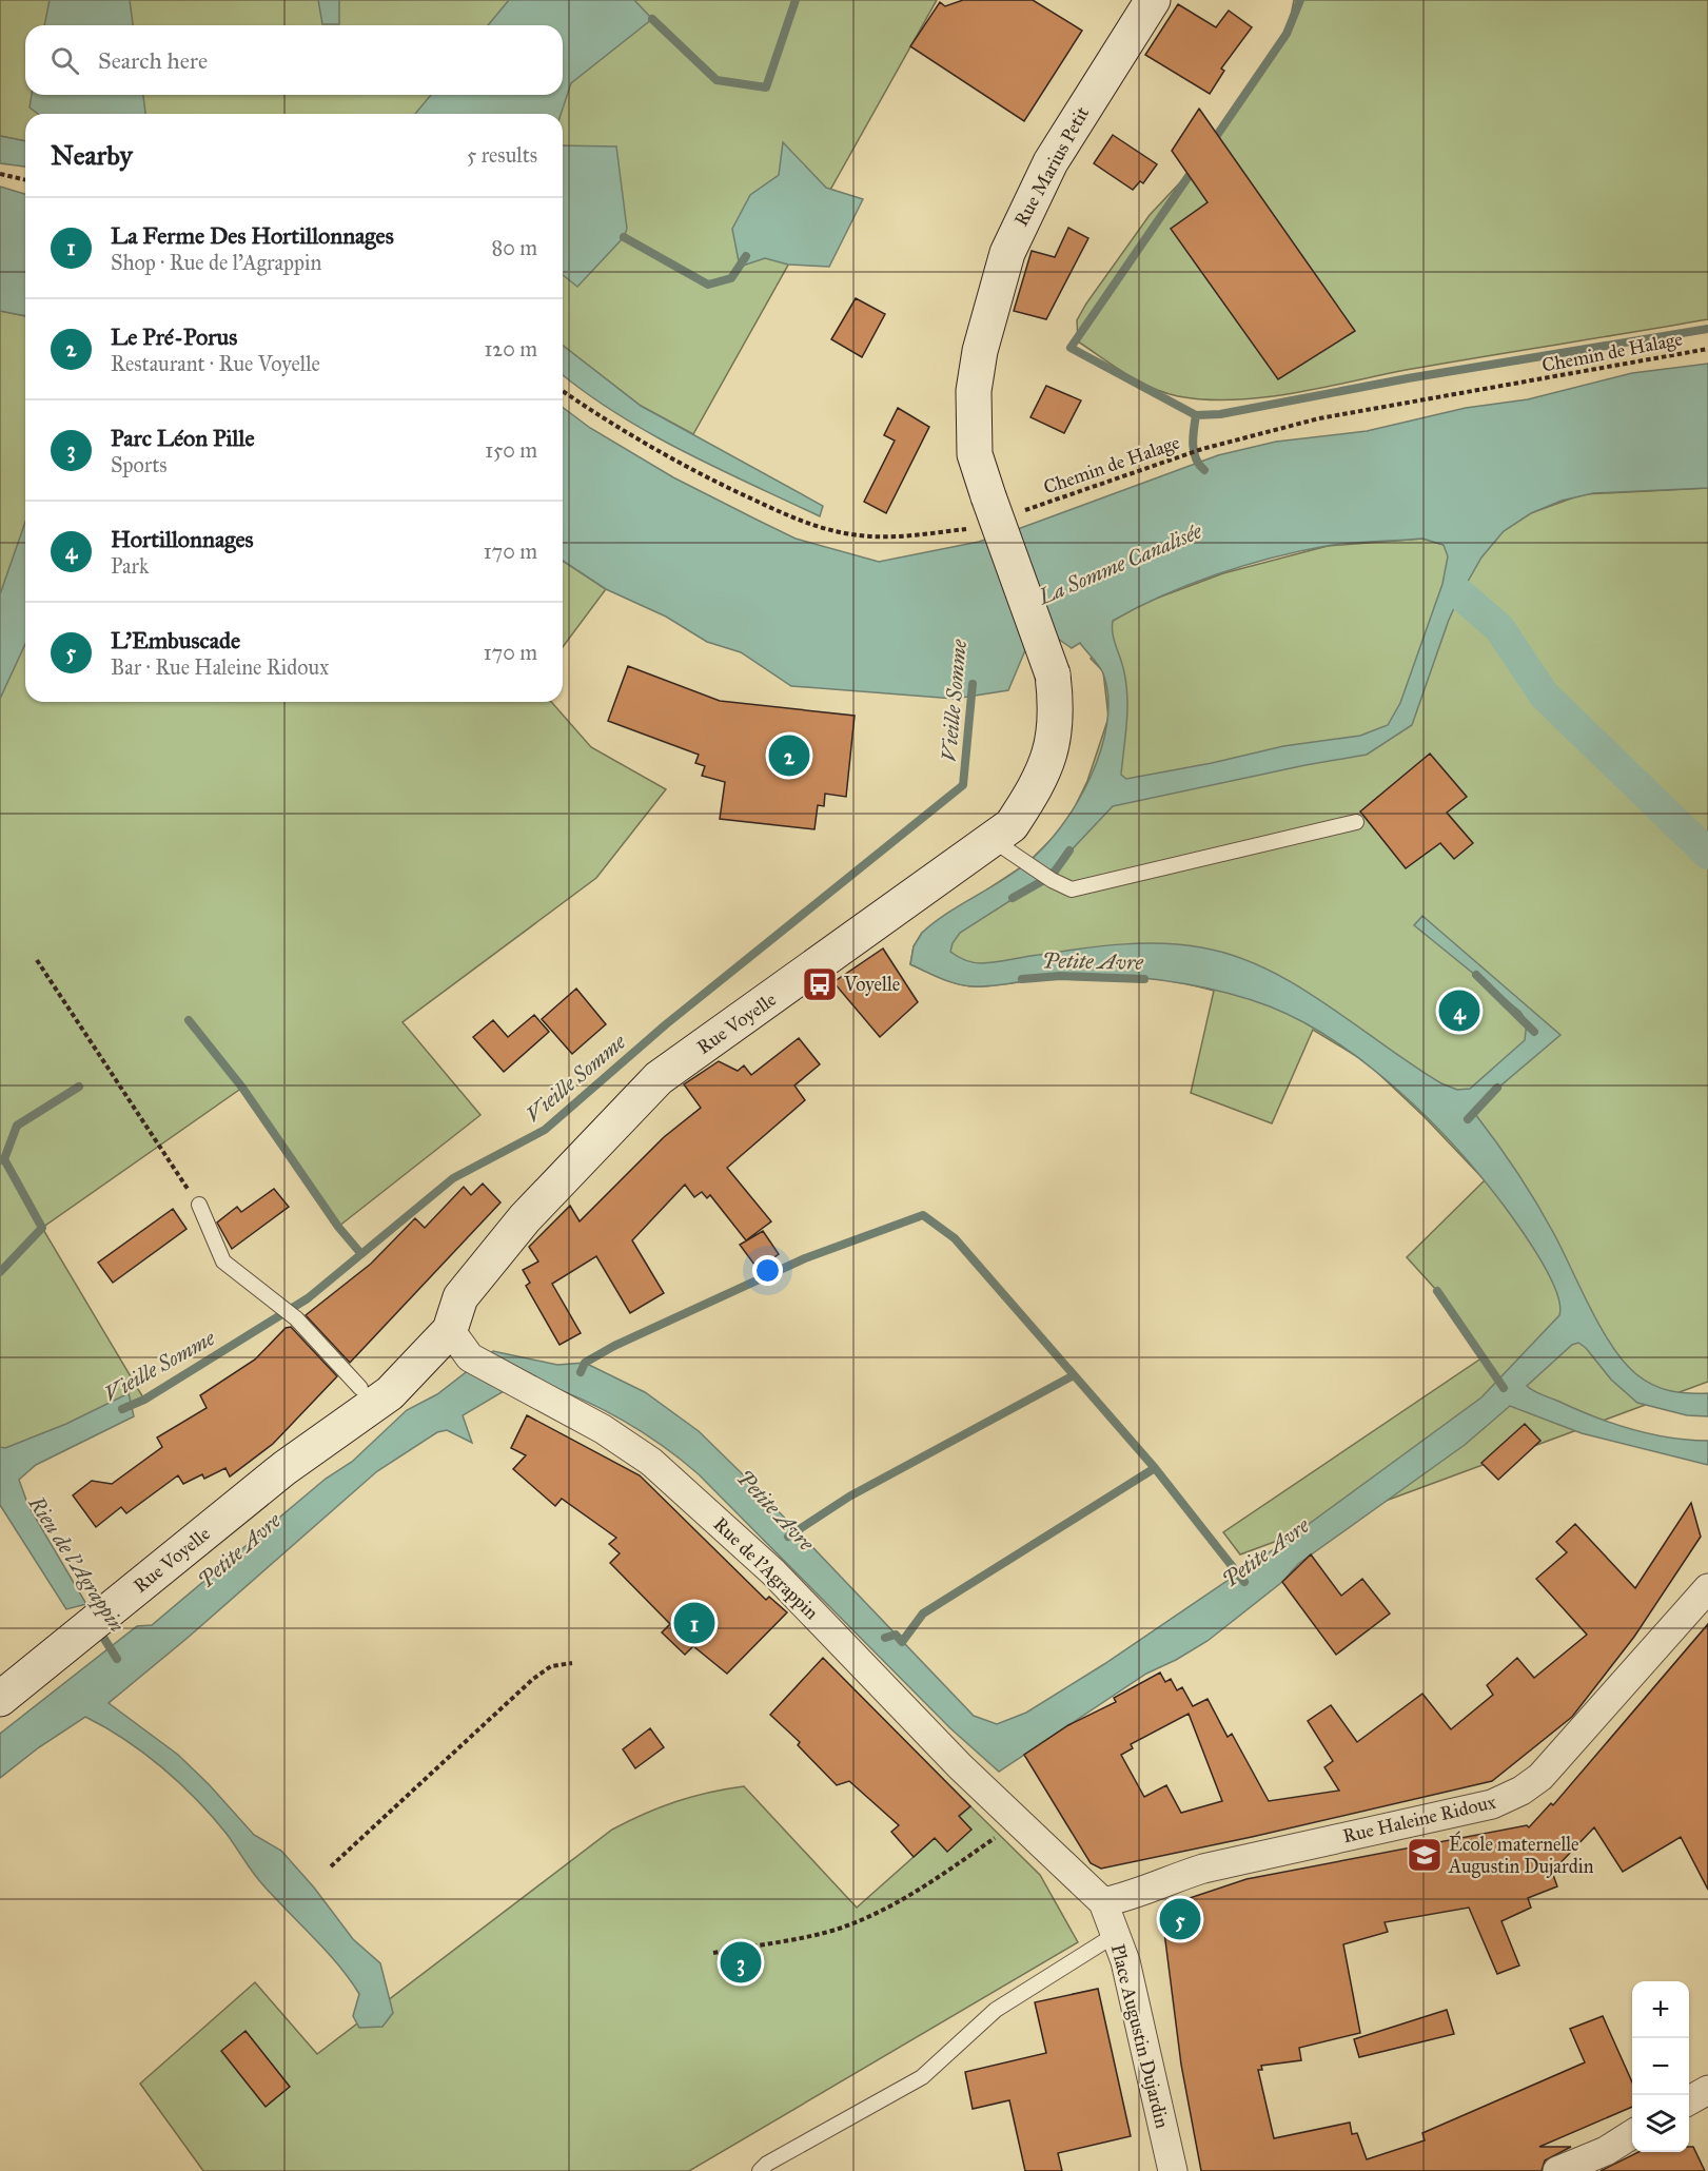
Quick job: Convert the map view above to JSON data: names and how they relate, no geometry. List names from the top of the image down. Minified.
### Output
{"streets":{"street":["Rue Marius Petit","Rue Voyelle","Rue de l'Agrappin","Rue Haleine Ridoux","Place Augustin Dujardin"],"path":["Chemin de Halage"]},"crossings":[["Rue Marius Petit","Chemin de Halage"],["Rue Marius Petit","Rue Voyelle"],["Rue Voyelle","Rue de l'Agrappin"],["Rue de l'Agrappin","Place Augustin Dujardin"],["Rue Haleine Ridoux","Place Augustin Dujardin"]],"water":["La Somme Canalisée","Vieille Somme","Petite Avre","Rieu de l'Agrappin"],"places":{"bus stop":["Voyelle"],"school or university":["École maternelle Augustin Dujardin"]},"page":{"search":"Search here","heading":["Nearby","5 results"],"list":[{"mark":"1","name":"La Ferme Des Hortillonnages","note":"Shop · Rue de l'Agrappin","value":"80 m"},{"mark":"2","name":"Le Pré-Porus","note":"Restaurant · Rue Voyelle","value":"120 m"},{"mark":"3","name":"Parc Léon Pille","note":"Sports","value":"150 m"},{"mark":"4","name":"Hortillonnages","note":"Park","value":"170 m"},{"mark":"5","name":"L'Embuscade","note":"Bar · Rue Haleine Ridoux","value":"170 m"}],"pins":["2","4","1","5","3"],"map_buttons":["+","−"]}}
